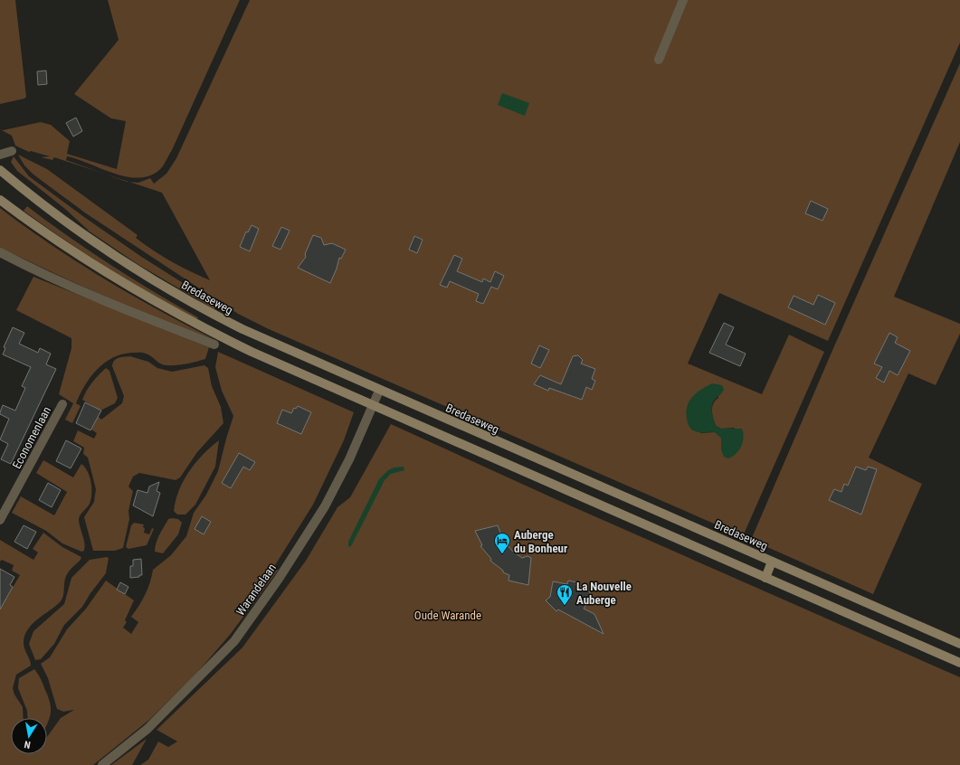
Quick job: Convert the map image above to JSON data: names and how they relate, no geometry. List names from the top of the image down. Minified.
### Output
{"streets":{"main road":["Bredaseweg"],"street":["Economenlaan","Warandelaan"]},"crossings":[["Bredaseweg","Warandelaan"]],"parks":["Oude Warande"],"places":{"hotel":["Auberge du Bonheur"],"restaurant":["La Nouvelle Auberge"]},"north":"bottom"}
